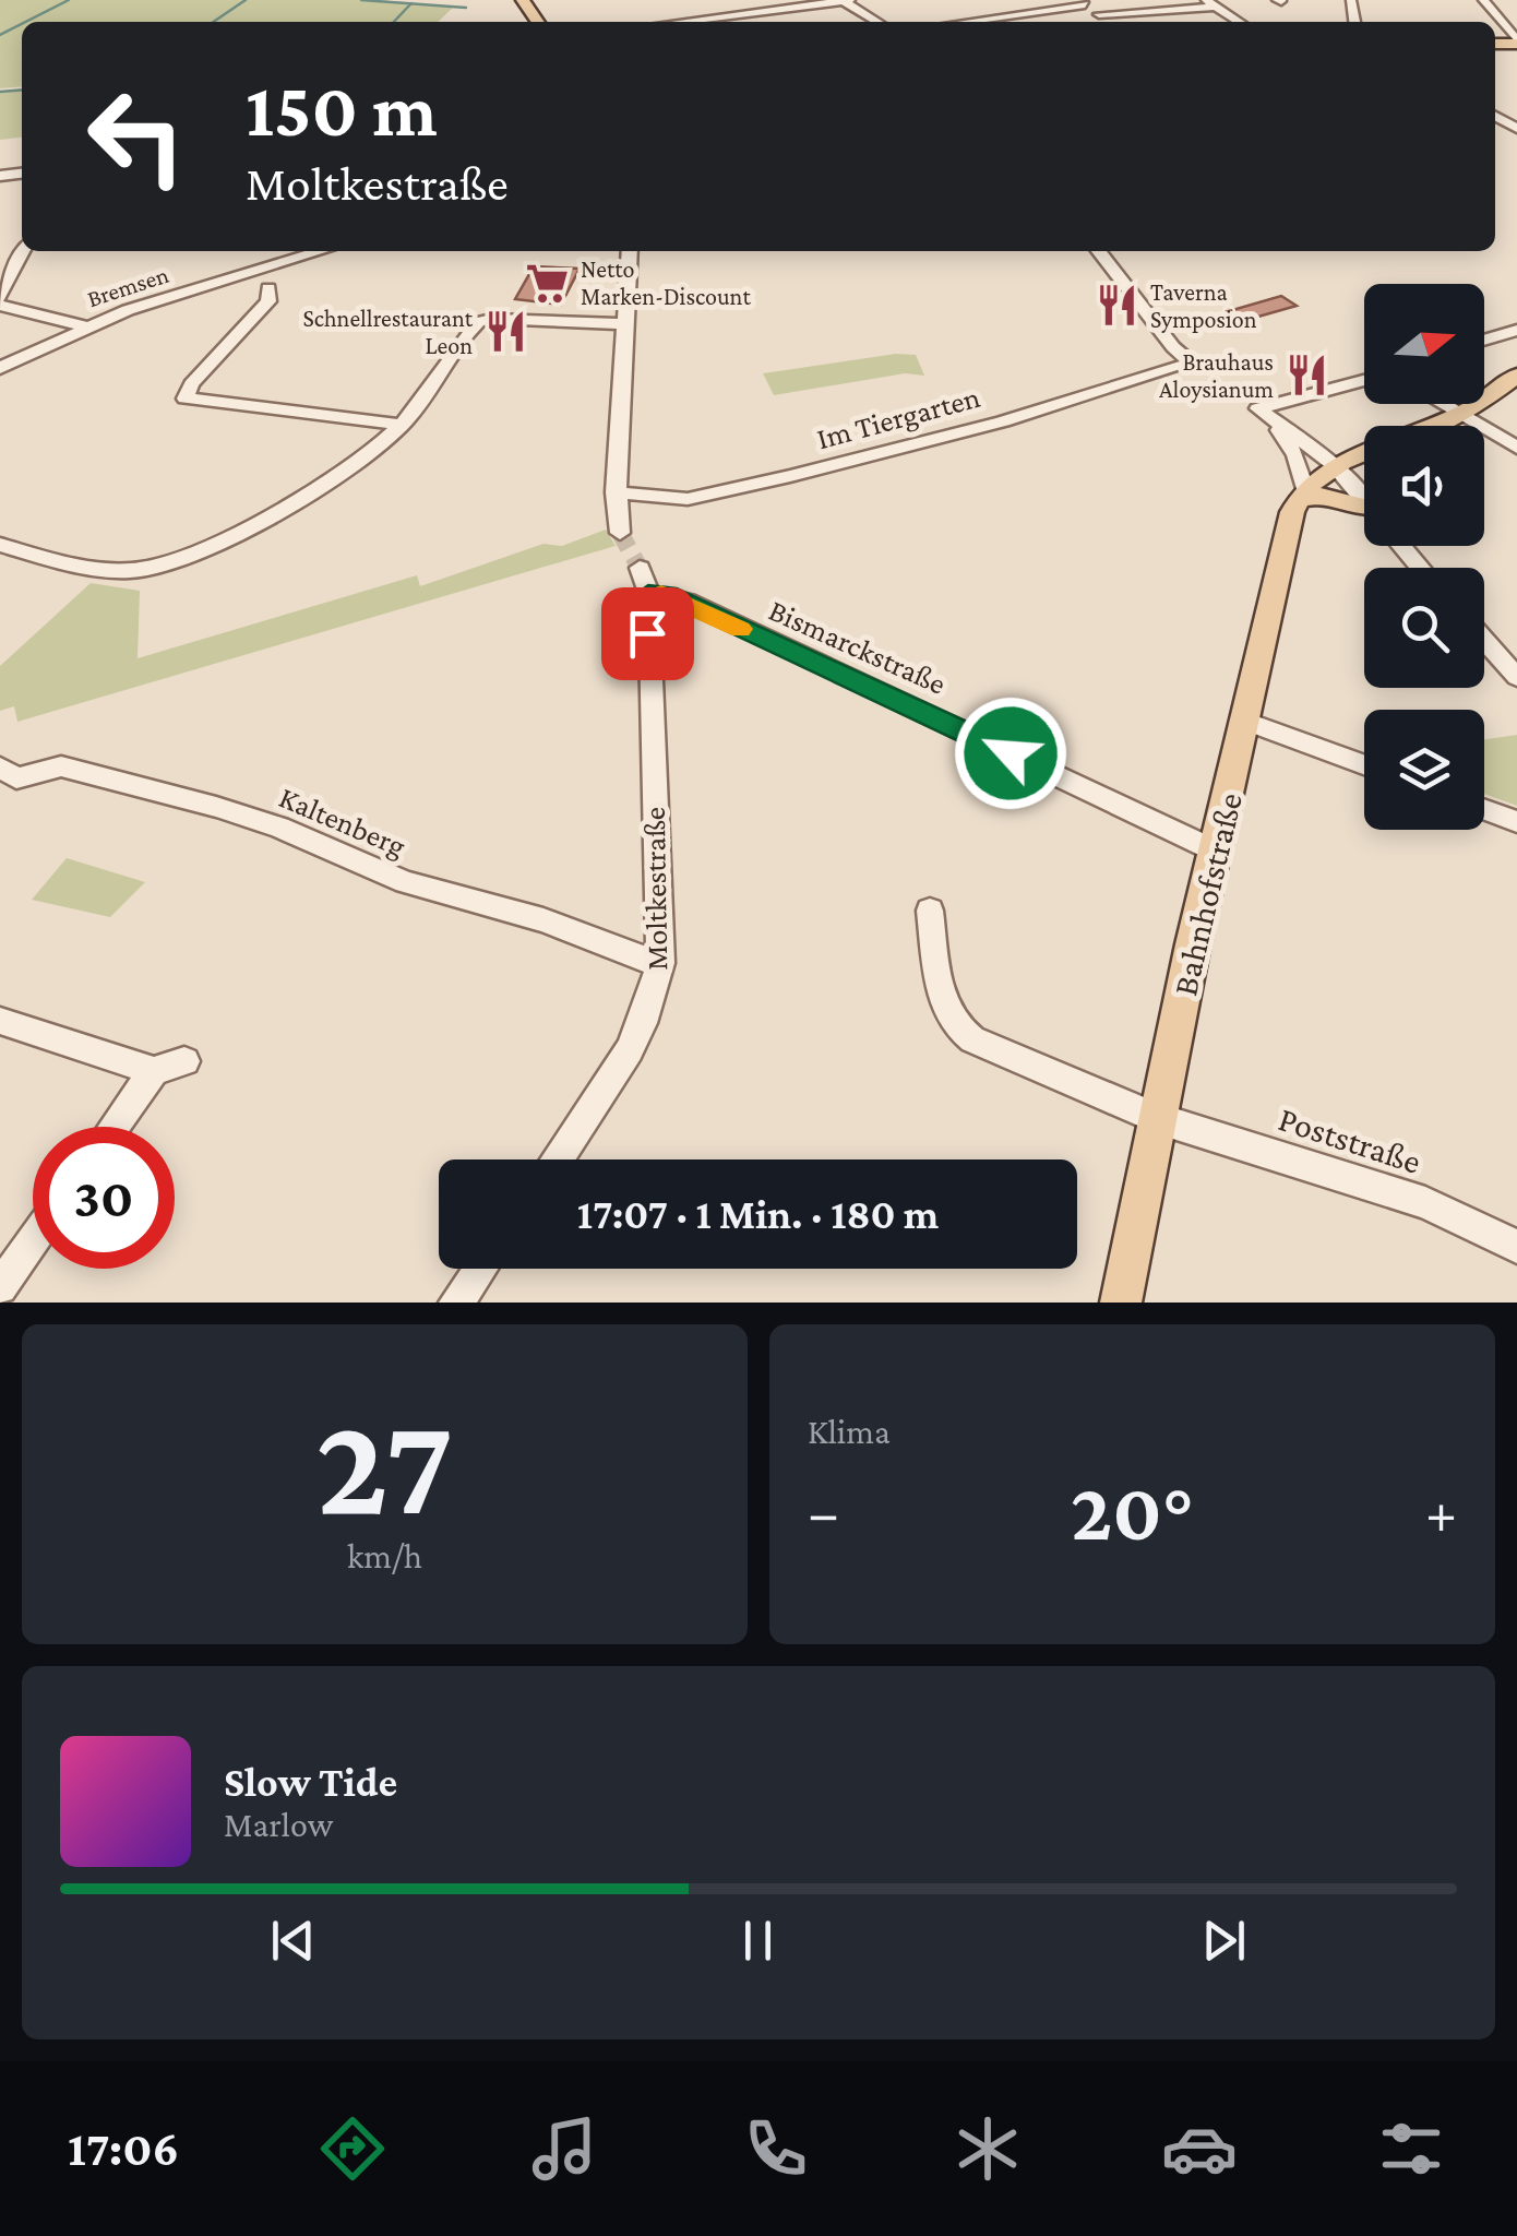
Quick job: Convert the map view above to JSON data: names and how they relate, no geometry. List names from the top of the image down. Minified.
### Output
{"streets":{"main road":["Bahnhofstraße"],"street":["Bremsen","Im Tiergarten","Bismarckstraße","Kaltenberg","Moltkestraße","Poststraße"]},"crossings":[["Bismarckstraße","Moltkestraße"],["Bismarckstraße","Bahnhofstraße"],["Kaltenberg","Moltkestraße"],["Bahnhofstraße","Poststraße"]],"places":{"supermarket":["Netto Marken-Discount"],"restaurant":["Taverna Symposion","Schnellrestaurant Leon","Brauhaus Aloysianum"]},"north":"right","page":{"turn":["150 m","Moltkestraße"],"limit":"30","trip":"17:07 · 1 Min. · 180 m","tile":[["27","km/h"],"Klima"],"heat":["−","20°","+"],"song":["Slow Tide","Marlow"],"tabs":"17:06"}}
